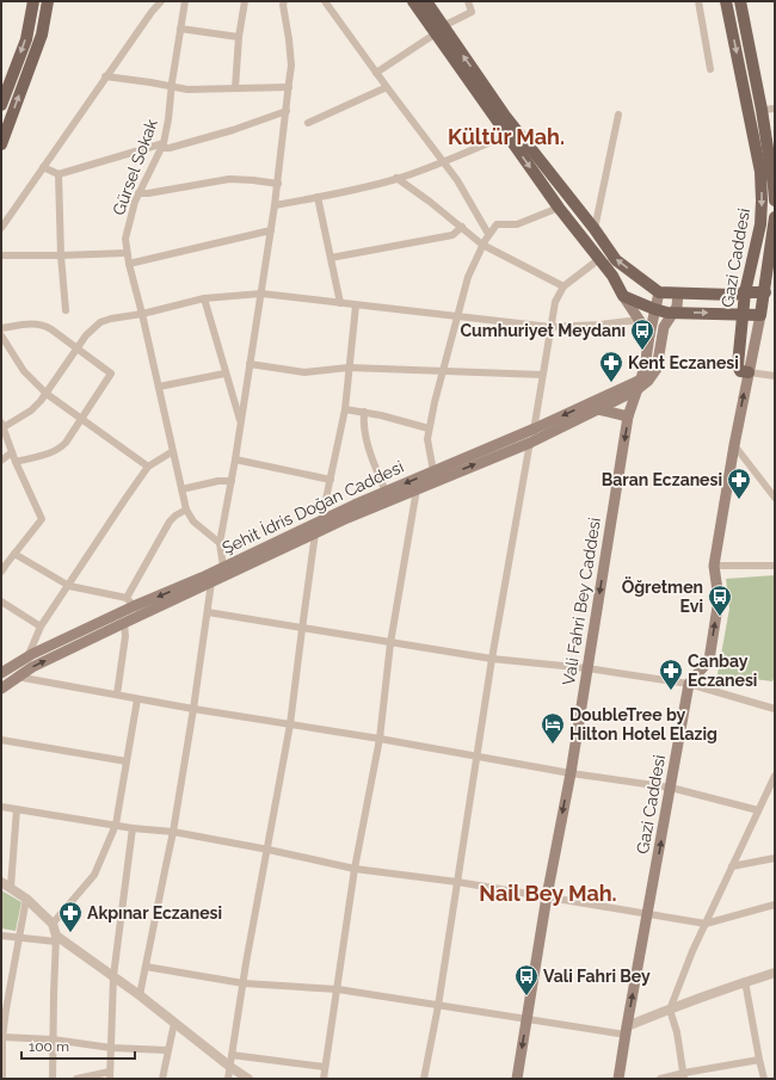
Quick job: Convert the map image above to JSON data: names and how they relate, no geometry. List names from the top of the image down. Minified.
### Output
{"streets":{"main road":["Gazi Caddesi","Şehit İdris Doğan Caddesi","Vali Fahri Bey Caddesi"],"street":["Gürsel Sokak"]},"crossings":[["Şehit İdris Doğan Caddesi","Vali Fahri Bey Caddesi"]],"one_way":["Vali Fahri Bey Caddesi"],"districts":["Kültür Mah.","Nail Bey Mah."],"places":{"bus stop":["Cumhuriyet Meydanı","Öğretmen Evi","Vali Fahri Bey"],"pharmacy":["Kent Eczanesi","Baran Eczanesi","Canbay Eczanesi","Akpınar Eczanesi"],"hotel":["DoubleTree by Hilton Hotel Elazig"]},"scale_bar":"100 m"}
